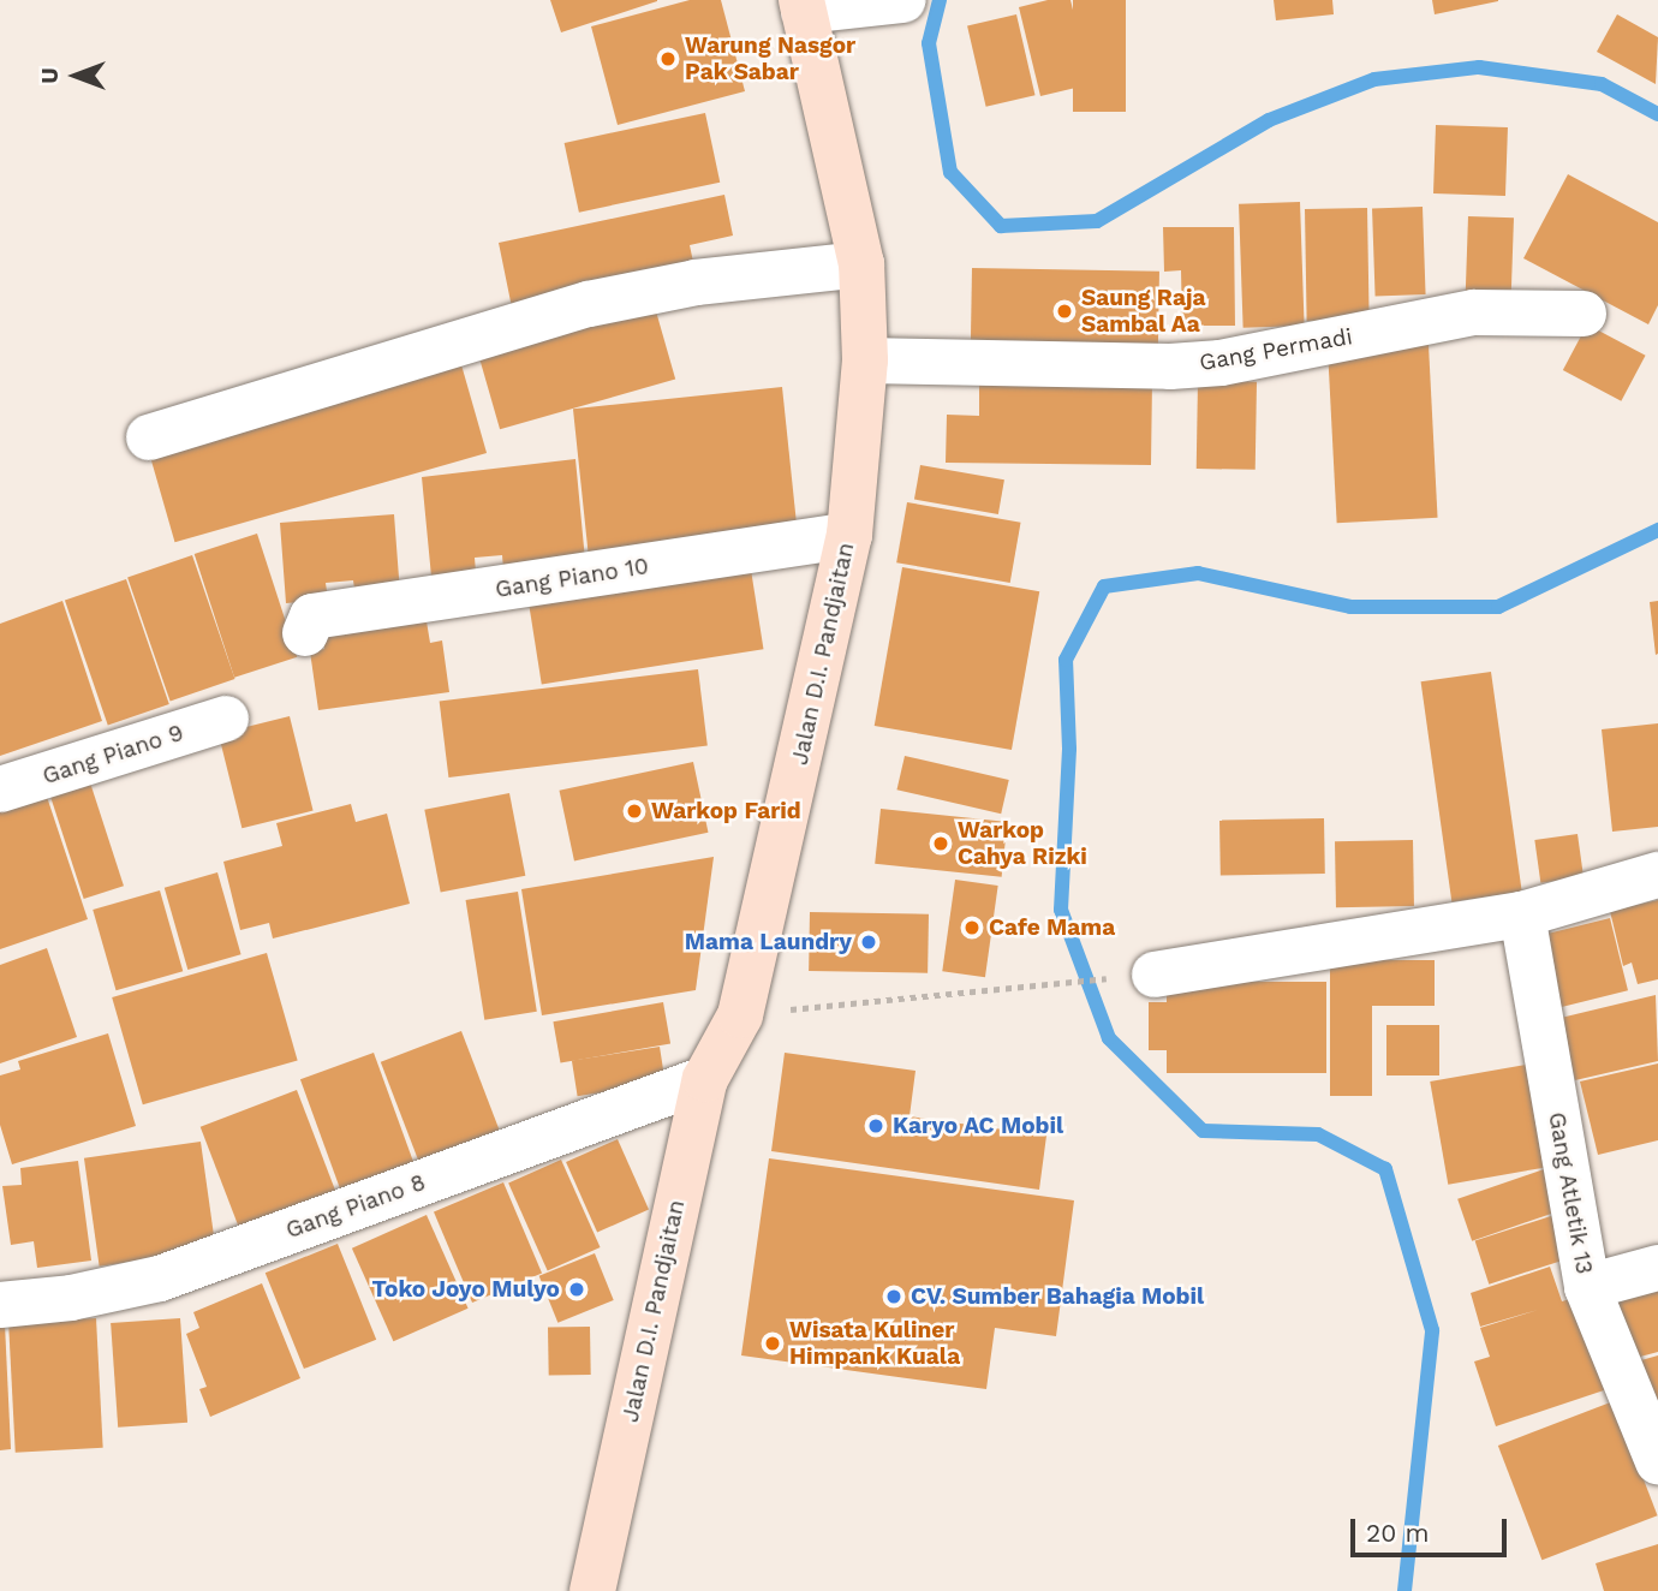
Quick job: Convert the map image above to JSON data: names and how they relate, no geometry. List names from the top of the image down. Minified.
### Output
{"streets":{"main road":["Jalan D.I. Pandjaitan"],"street":["Gang Permadi","Gang Piano 10","Gang Piano 9","Gang Atletik 13","Gang Piano 8"]},"crossings":[["Gang Permadi","Jalan D.I. Pandjaitan"],["Gang Piano 10","Jalan D.I. Pandjaitan"],["Jalan D.I. Pandjaitan","Gang Piano 8"]],"places":["Warung Nasgor Pak Sabar","Saung Raja Sambal Aa","Warkop Farid","Warkop Cahya Rizki","Cafe Mama","Mama Laundry","Karyo AC Mobil","Toko Joyo Mulyo","CV. Sumber Bahagia Mobil","Wisata Kuliner Himpank Kuala"],"scale_bar":"20 m","north":"left"}
